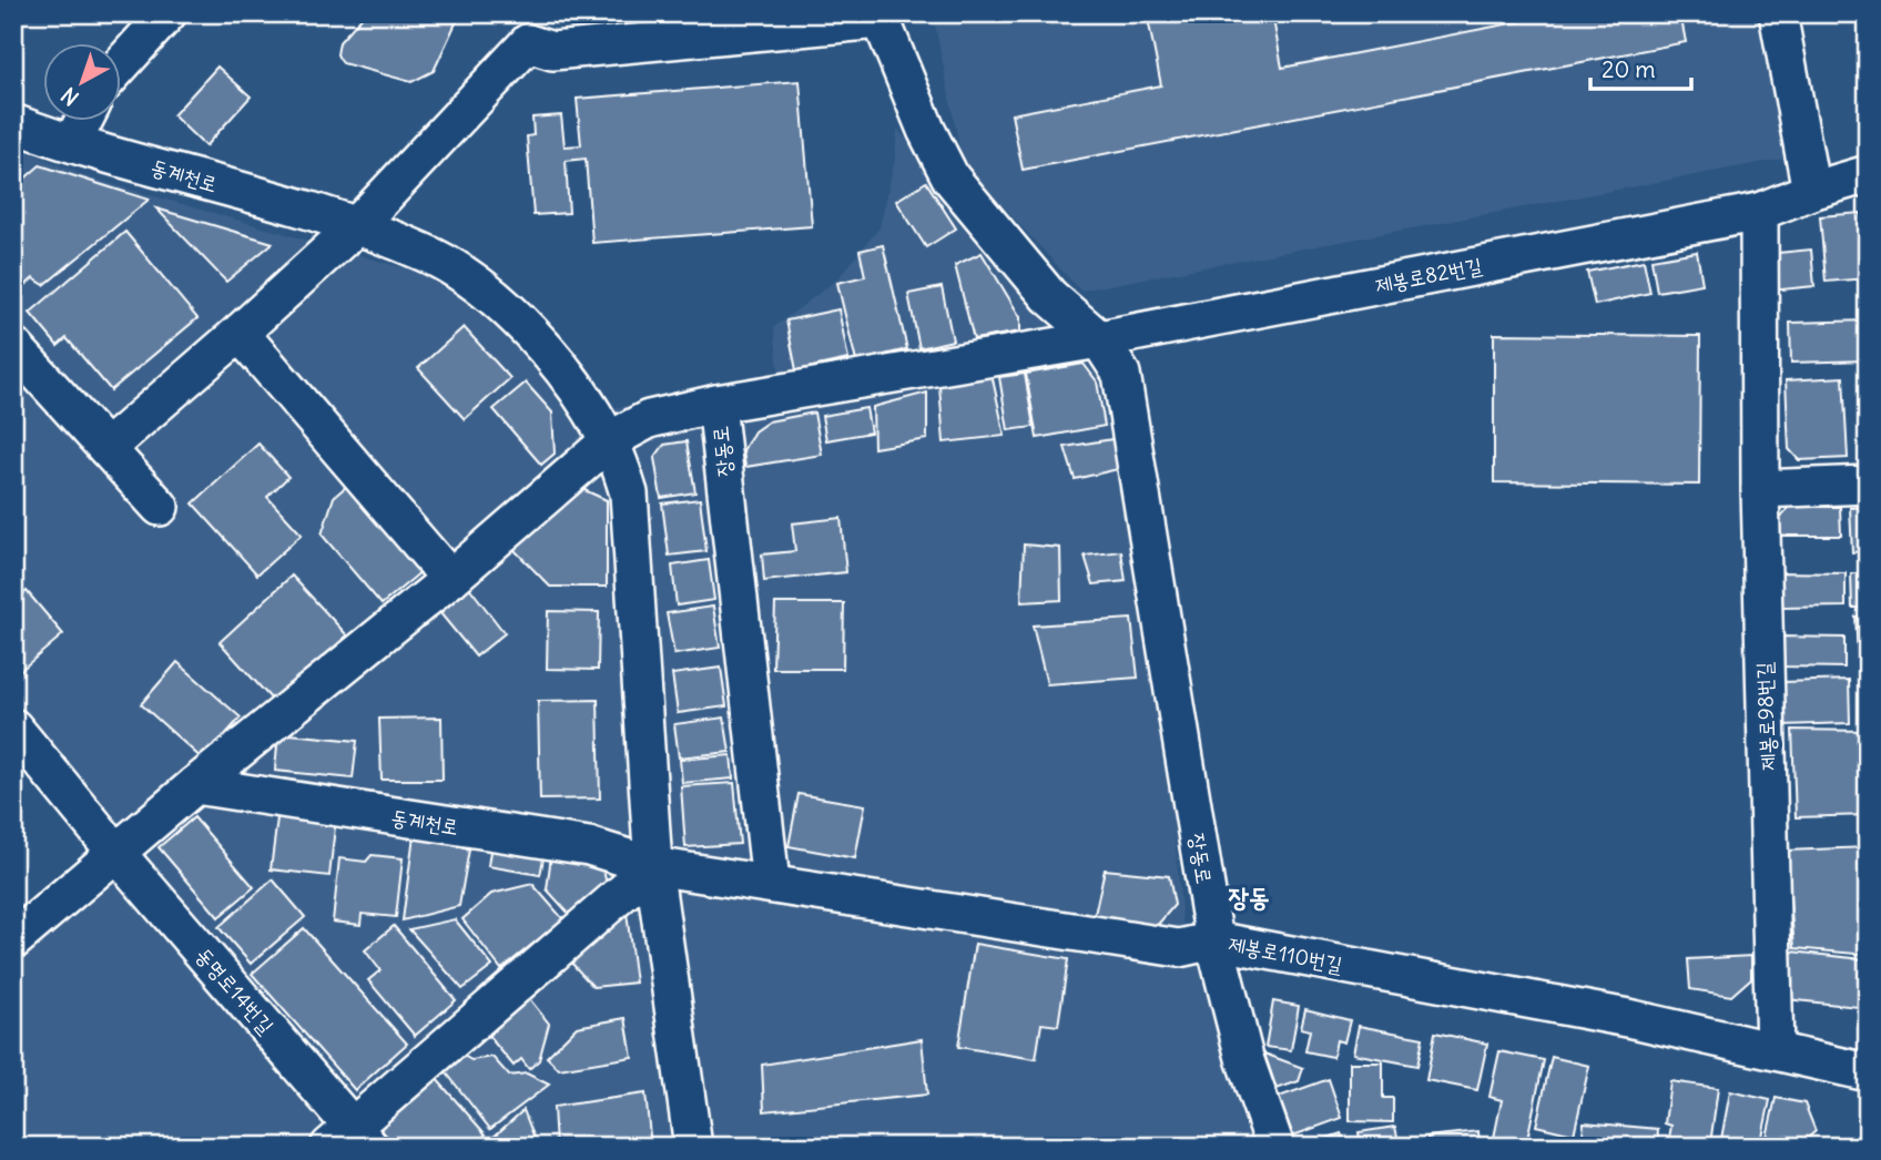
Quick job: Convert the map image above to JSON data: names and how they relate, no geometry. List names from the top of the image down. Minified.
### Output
{"streets":{"street":["동계천로","제봉로82번길","장동로","제봉로98번길","제봉로110번길","동명로14번길"]},"crossings":[["동계천로","제봉로110번길"],["제봉로82번길","장동로"],["장동로","제봉로110번길"],["제봉로98번길","제봉로110번길"]],"districts":["장동"],"scale_bar":"20 m","north":"bottom left"}
